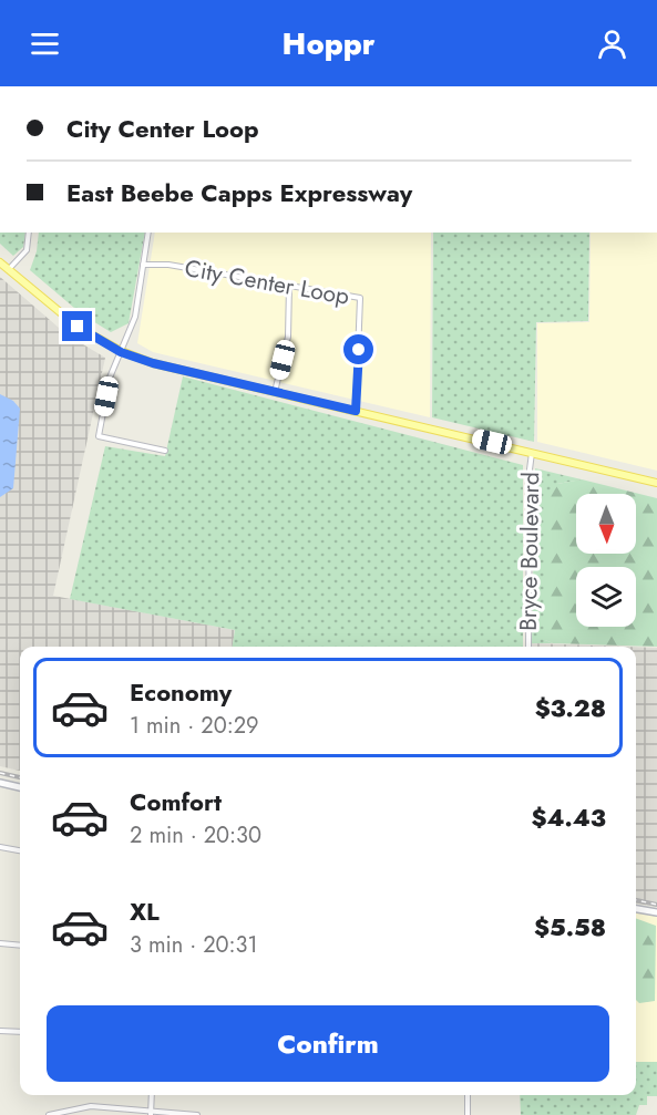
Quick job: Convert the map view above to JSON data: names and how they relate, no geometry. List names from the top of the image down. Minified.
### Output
{"streets":{"street":["City Center Loop","Bryce Boulevard"]},"north":"bottom","page":{"header":"Hoppr","banner":["City Center Loop","East Beebe Capps Expressway"],"list":[{"name":"Economy","note":"1 min · 20:29","value":"$3.28"},{"name":"Comfort","note":"2 min · 20:30","value":"$4.43"},{"name":"XL","note":"3 min · 20:31","value":"$5.58"}],"buttons":"Confirm"}}
